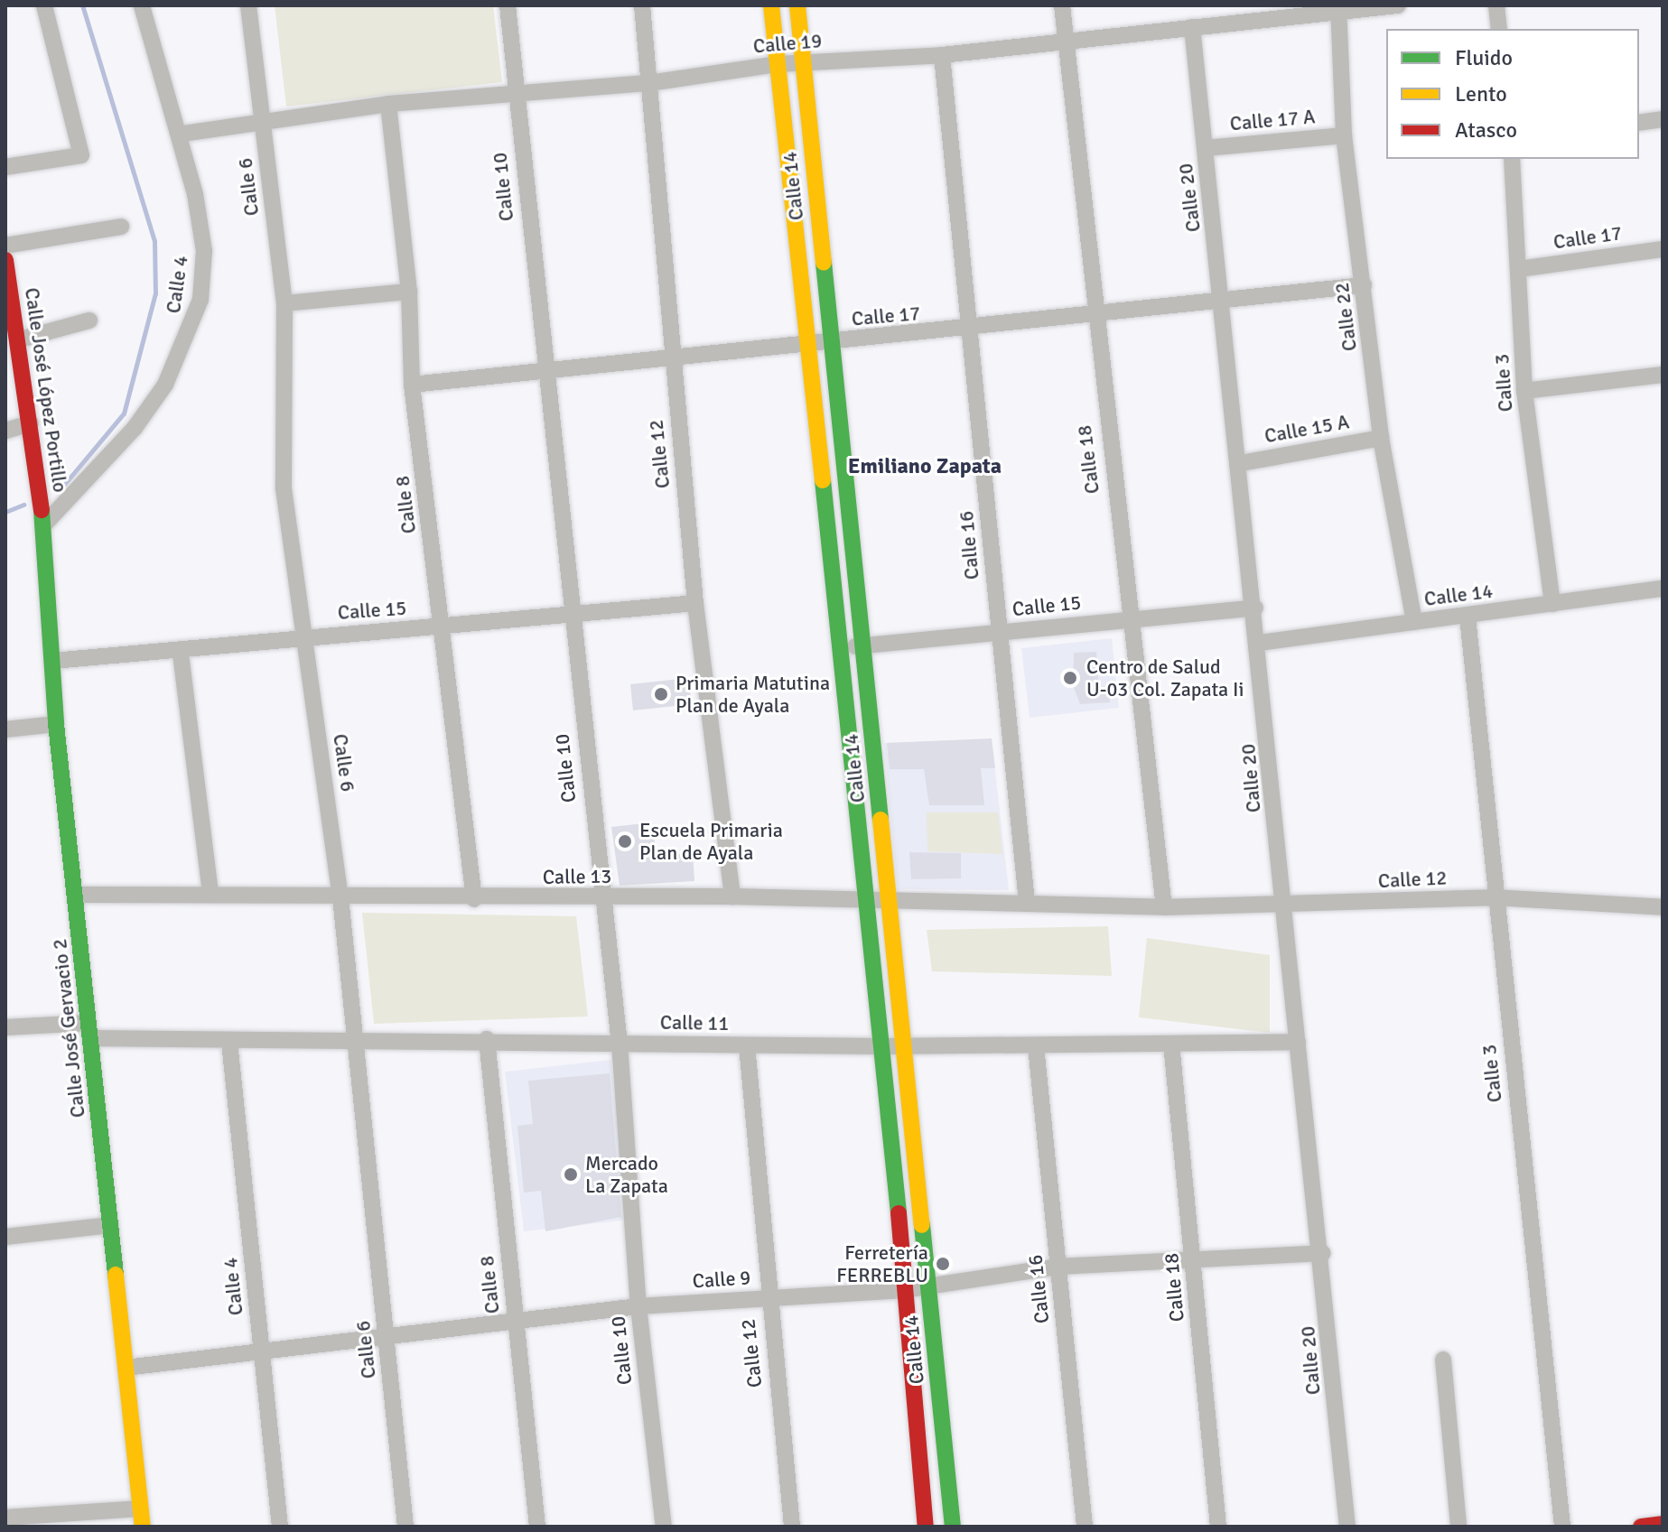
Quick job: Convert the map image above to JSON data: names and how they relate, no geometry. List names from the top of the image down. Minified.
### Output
{"streets":{"main road":["Calle 14","Calle José López Portillo","Calle José Gervacio 2"],"street":["Calle 19","Calle 17 A","Calle 6","Calle 10","Calle 20","Calle 17","Calle 4","Calle 22","Calle 3","Calle 15 A","Calle 12","Calle 18","Calle 8","Calle 16","Calle 15","Calle 13","Calle 11","Calle 9"]},"crossings":[["Calle 19","Calle 14"],["Calle 19","Calle 6"],["Calle 19","Calle 10"],["Calle 19","Calle 20"],["Calle 19","Calle 4"],["Calle 19","Calle 22"],["Calle 19","Calle 12"],["Calle 19","Calle 18"],["Calle 19","Calle 8"],["Calle 19","Calle 16"],["Calle 17 A","Calle 20"],["Calle 17 A","Calle 22"],["Calle 14","Calle 20"],["Calle 14","Calle 17"],["Calle 14","Calle 22"],["Calle 14","Calle 3"],["Calle 14","Calle 15"],["Calle 14","Calle 13"],["Calle 14","Calle 11"],["Calle 14","Calle 9"],["Calle 6","Calle 15"],["Calle 6","Calle 13"],["Calle 6","Calle 11"],["Calle 6","Calle 9"],["Calle 10","Calle 17"],["Calle 10","Calle 15"],["Calle 10","Calle 13"],["Calle 10","Calle 11"],["Calle 10","Calle 9"],["Calle 20","Calle 17"],["Calle 20","Calle 15 A"],["Calle 20","Calle 12"],["Calle 20","Calle 15"],["Calle 20","Calle 11"],["Calle 20","Calle 9"],["Calle 17","Calle 22"],["Calle 17","Calle 3"],["Calle 17","Calle 12"],["Calle 17","Calle 18"],["Calle 17","Calle 8"],["Calle 17","Calle 16"],["Calle 4","Calle José López Portillo"],["Calle 4","Calle 11"],["Calle 4","Calle José Gervacio 2"],["Calle 4","Calle 9"],["Calle 22","Calle 15 A"],["Calle 3","Calle 12"],["Calle José López Portillo","Calle José Gervacio 2"],["Calle 12","Calle 18"],["Calle 12","Calle 15"],["Calle 12","Calle 13"],["Calle 12","Calle 11"],["Calle 12","Calle 9"],["Calle 18","Calle 15"],["Calle 18","Calle 13"],["Calle 18","Calle 11"],["Calle 18","Calle 9"],["Calle 8","Calle 15"],["Calle 8","Calle 13"],["Calle 8","Calle 11"],["Calle 8","Calle 9"],["Calle 16","Calle 15"],["Calle 16","Calle 13"],["Calle 16","Calle 11"],["Calle 16","Calle 9"],["Calle 15","Calle José Gervacio 2"],["Calle 13","Calle José Gervacio 2"],["Calle 11","Calle José Gervacio 2"],["Calle José Gervacio 2","Calle 9"]],"districts":["Emiliano Zapata"],"places":["Centro de Salud U-03 Col. Zapata Ii","Primaria Matutina Plan de Ayala","Escuela Primaria Plan de Ayala","Mercado La Zapata","Ferretería FERREBLU"],"legend":["Fluido","Lento","Atasco"]}
